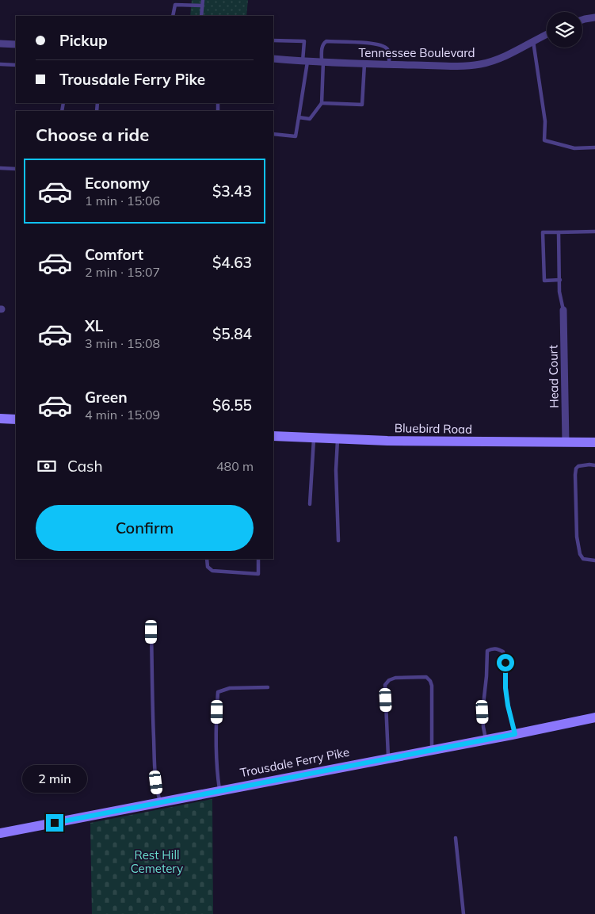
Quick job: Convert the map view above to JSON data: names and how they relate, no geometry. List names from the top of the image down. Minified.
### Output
{"streets":{"main road":["Bluebird Road","Trousdale Ferry Pike"],"street":["Tennessee Boulevard","Head Court"]},"crossings":[["Head Court","Bluebird Road"]],"parks":["Rest Hill Cemetery"],"page":{"banner":["Pickup","Trousdale Ferry Pike"],"heading":"Choose a ride","list":[{"name":"Economy","note":"1 min · 15:06","value":"$3.43"},{"name":"Comfort","note":"2 min · 15:07","value":"$4.63"},{"name":"XL","note":"3 min · 15:08","value":"$5.84"},{"name":"Green","note":"4 min · 15:09","value":"$6.55"}],"pay":["Cash","480 m"],"buttons":"Confirm","bubble":"2 min"}}
